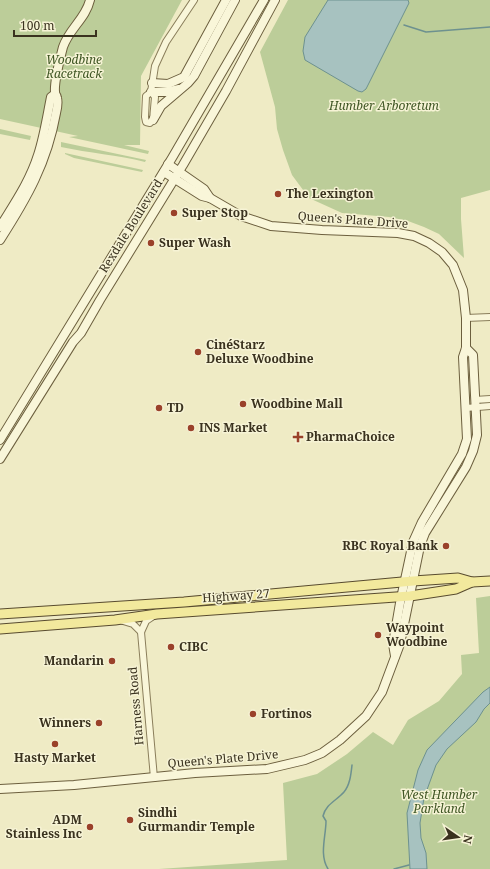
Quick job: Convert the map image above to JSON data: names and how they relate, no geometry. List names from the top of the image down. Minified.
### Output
{"streets":{"main road":["Highway 27"],"street":["Queen's Plate Drive","Rexdale Boulevard","Harness Road"]},"crossings":[["Queen's Plate Drive","Rexdale Boulevard"],["Queen's Plate Drive","Highway 27"],["Queen's Plate Drive","Harness Road"]],"parks":["Woodbine Racetrack","Humber Arboretum","West Humber Parkland"],"places":{"other":["The Lexington","Super Stop","Super Wash","CinéStarz Deluxe Woodbine","Woodbine Mall","TD","INS Market","RBC Royal Bank","Waypoint Woodbine","CIBC","Mandarin","Fortinos","Winners","Hasty Market","Sindhi Gurmandir Temple","ADM Stainless Inc"],"health":["PharmaChoice"]},"scale_bar":"100 m","north":"right"}
